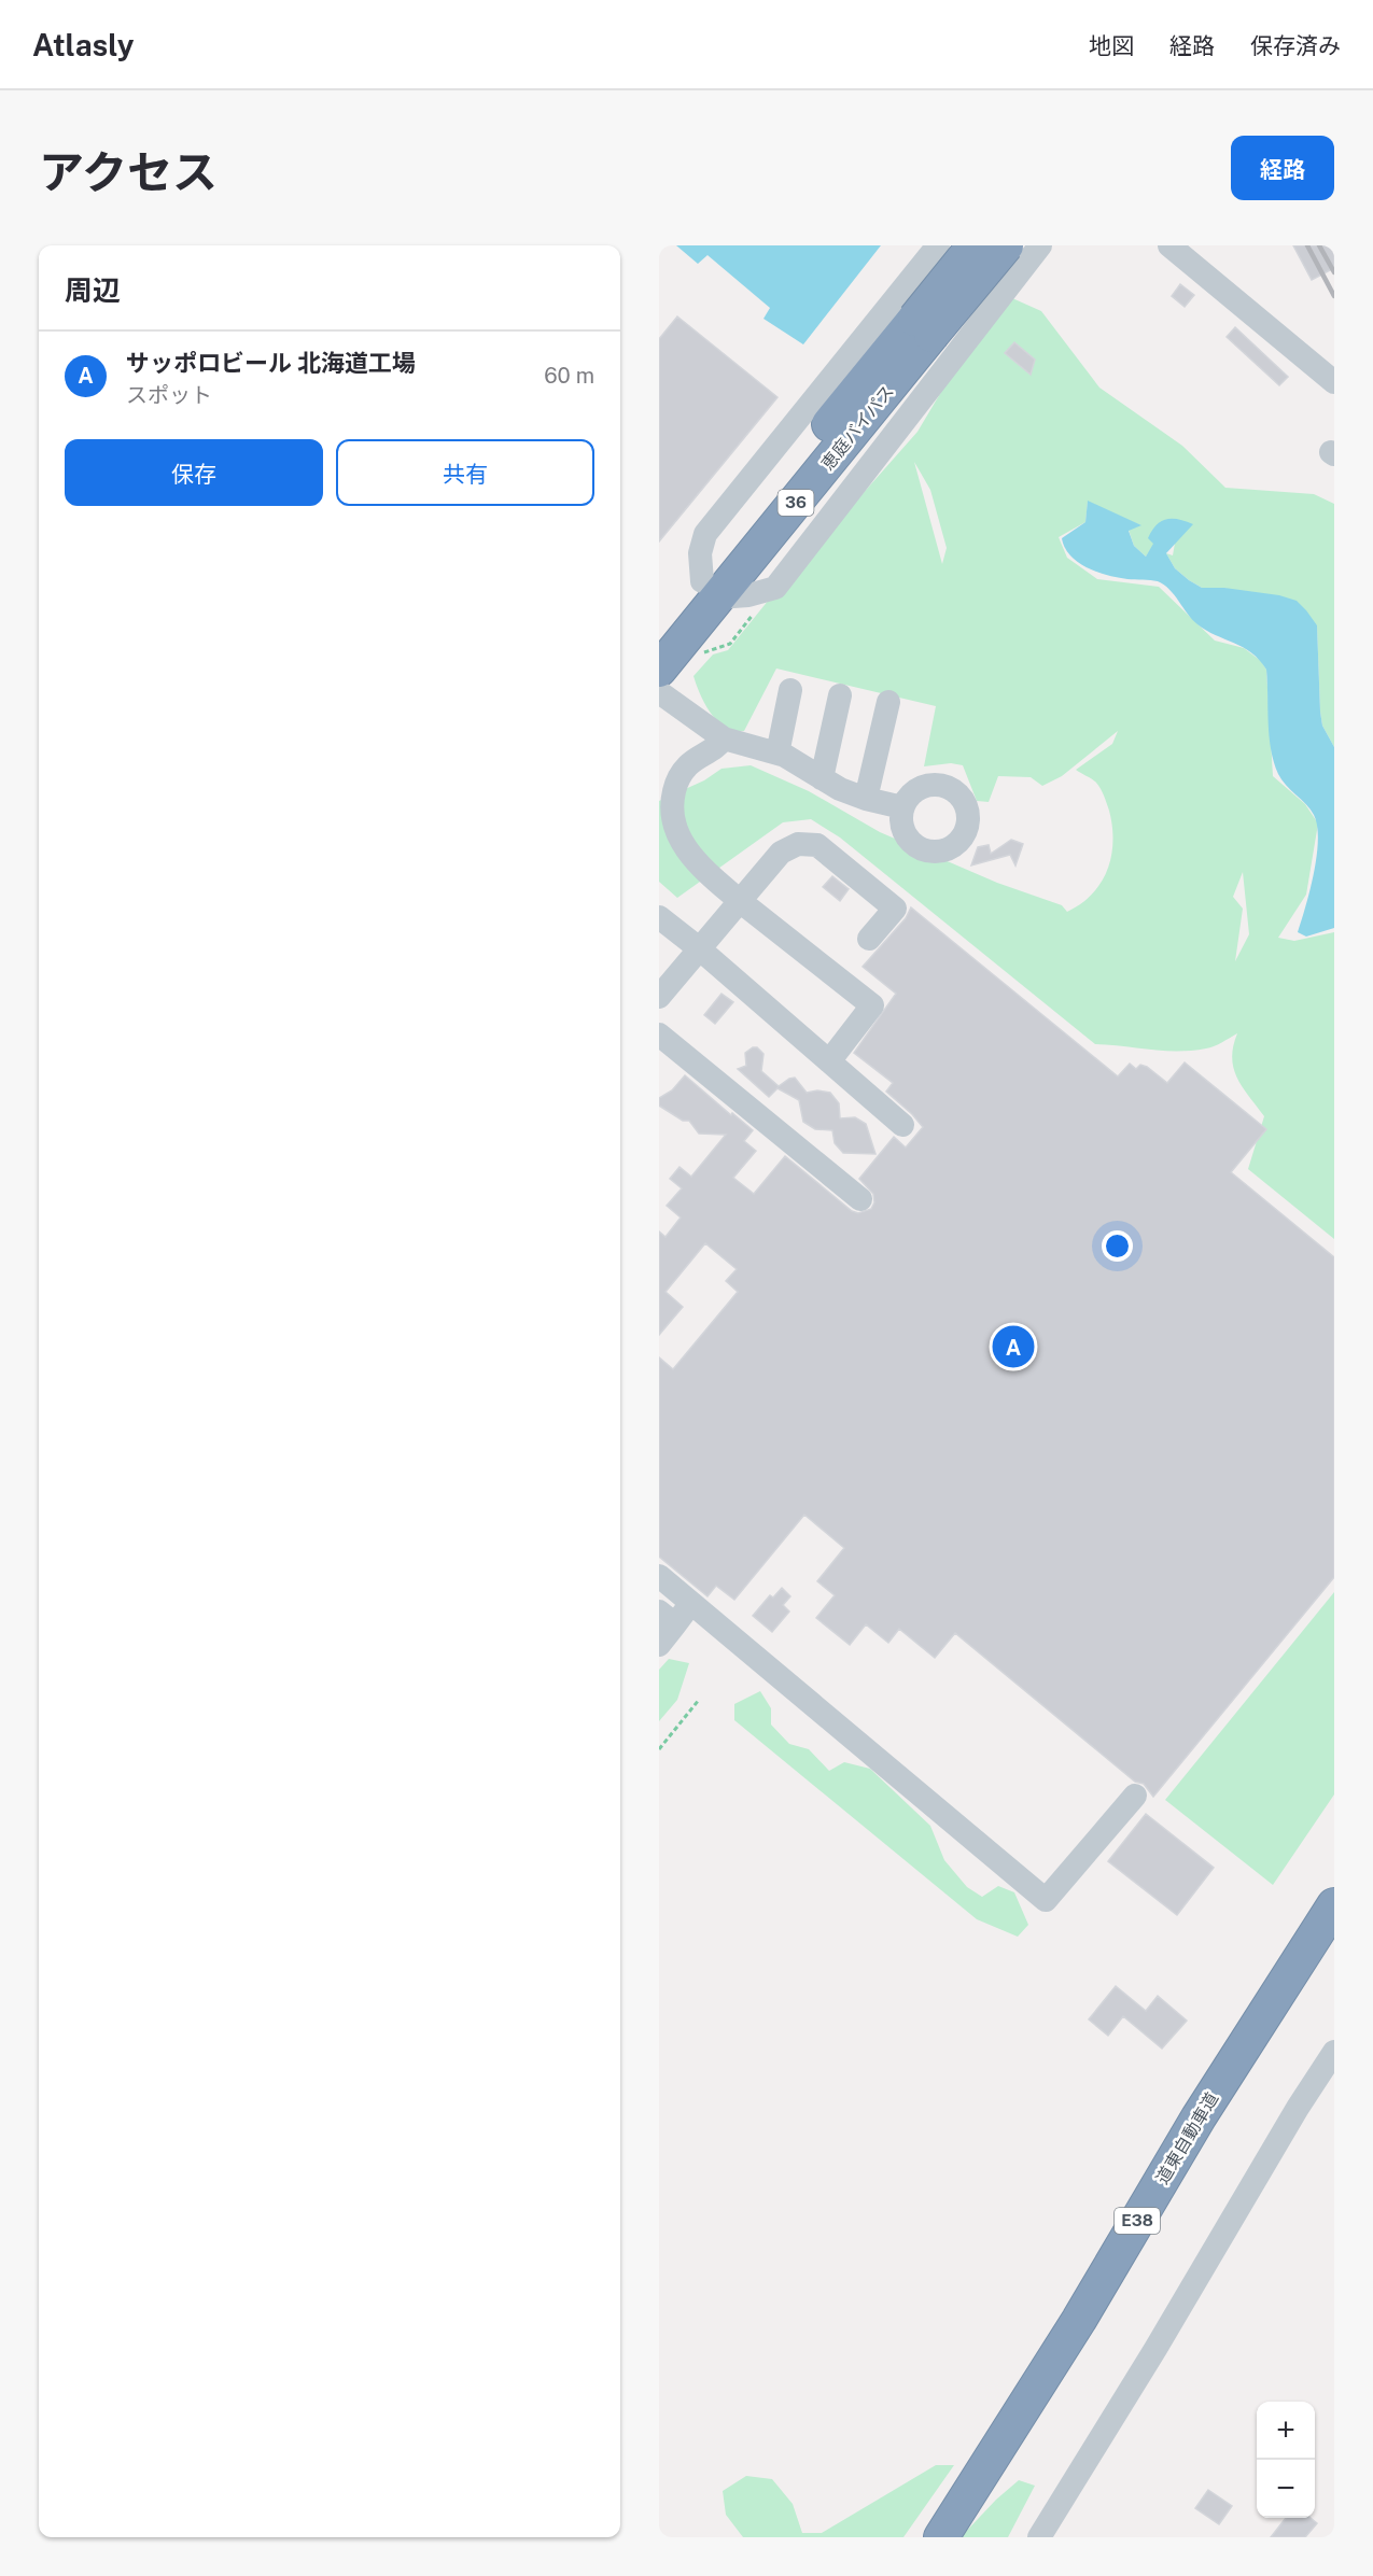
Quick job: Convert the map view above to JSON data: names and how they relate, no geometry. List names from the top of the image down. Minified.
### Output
{"streets":{"highway":["恵庭バイパス","36","道東自動車道","E38"]},"page":{"header":"Atlasly","nav":["地図","経路","保存済み"],"title":"アクセス","buttons":["経路",["保存","共有"]],"heading":"周辺","list":[{"mark":"A","name":"サッポロビール 北海道工場","note":"スポット","value":"60 m"}],"pins":"A","map_buttons":["+","−"]}}
